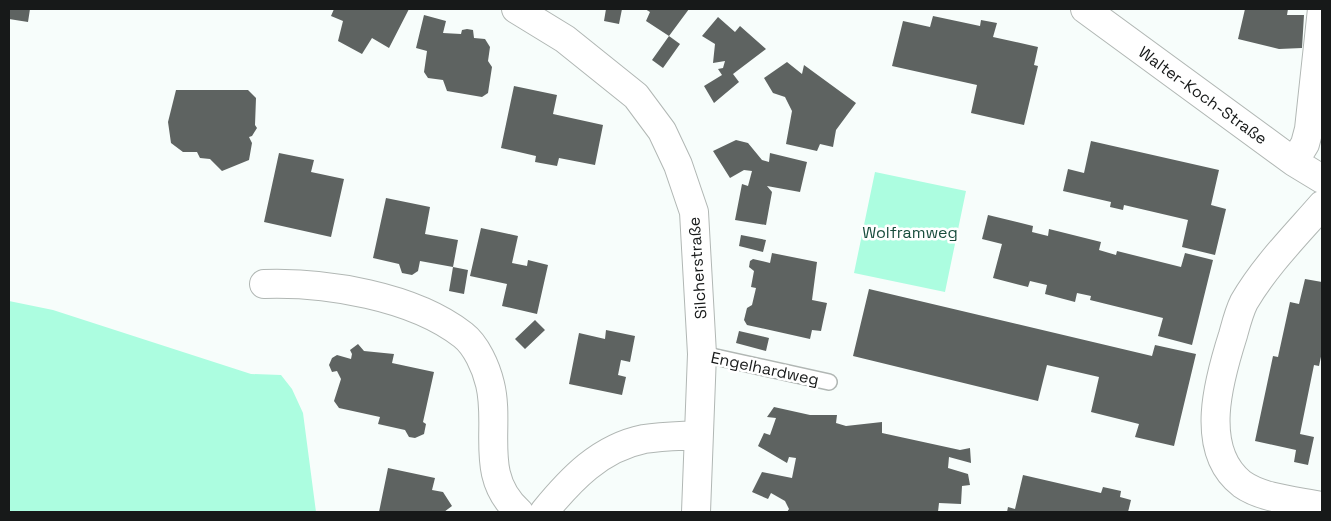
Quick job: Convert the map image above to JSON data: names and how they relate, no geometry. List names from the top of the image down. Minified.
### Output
{"streets":{"street":["Walter-Koch-Straße","Silcherstraße"],"lane":["Engelhardweg"]},"crossings":[["Silcherstraße","Engelhardweg"]],"parks":["Wolframweg"]}
